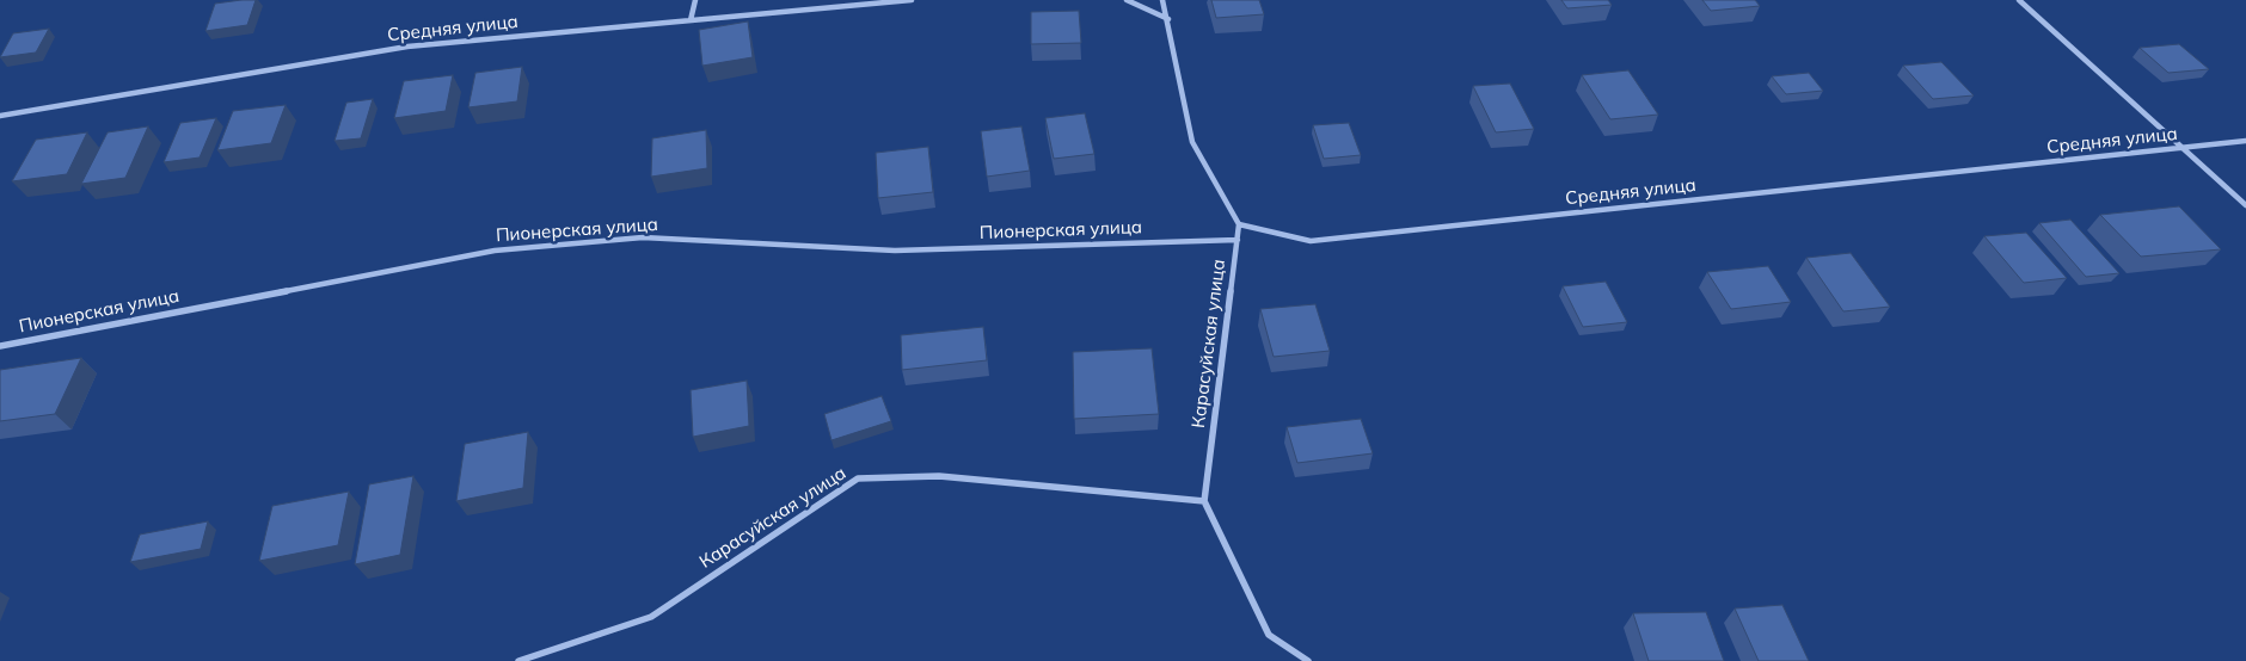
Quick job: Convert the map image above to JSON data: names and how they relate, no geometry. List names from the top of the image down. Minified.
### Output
{"streets":{"street":["Средняя улица","Пионерская улица","Карасуйская улица"]},"crossings":[["Средняя улица","Карасуйская улица"],["Пионерская улица","Карасуйская улица"]]}
